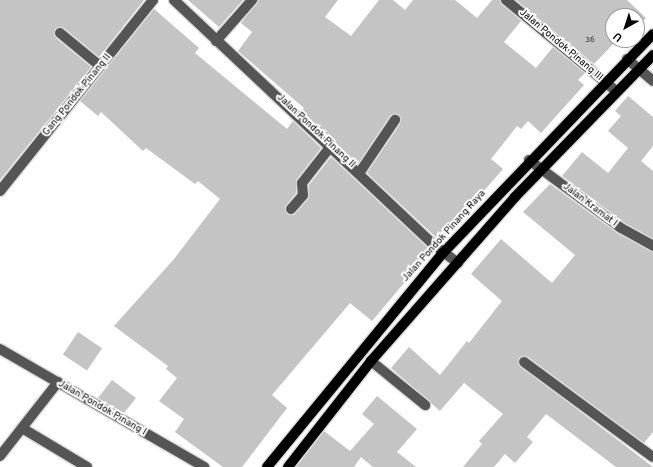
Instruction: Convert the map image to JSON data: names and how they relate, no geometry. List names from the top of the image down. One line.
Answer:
{"streets":{"main road":["Jalan Pondok Pinang Raya"],"street":["Jalan Pondok Pinang III","Gang Pondok Pinang II","Jalan Pondok Pinang II","Jalan Kramat I","Jalan Pondok Pinang I"]},"crossings":[["Jalan Pondok Pinang III","Jalan Pondok Pinang Raya"],["Jalan Pondok Pinang II","Jalan Pondok Pinang Raya"],["Jalan Kramat I","Jalan Pondok Pinang Raya"]],"house_numbers":["36"],"north":"bottom left"}
